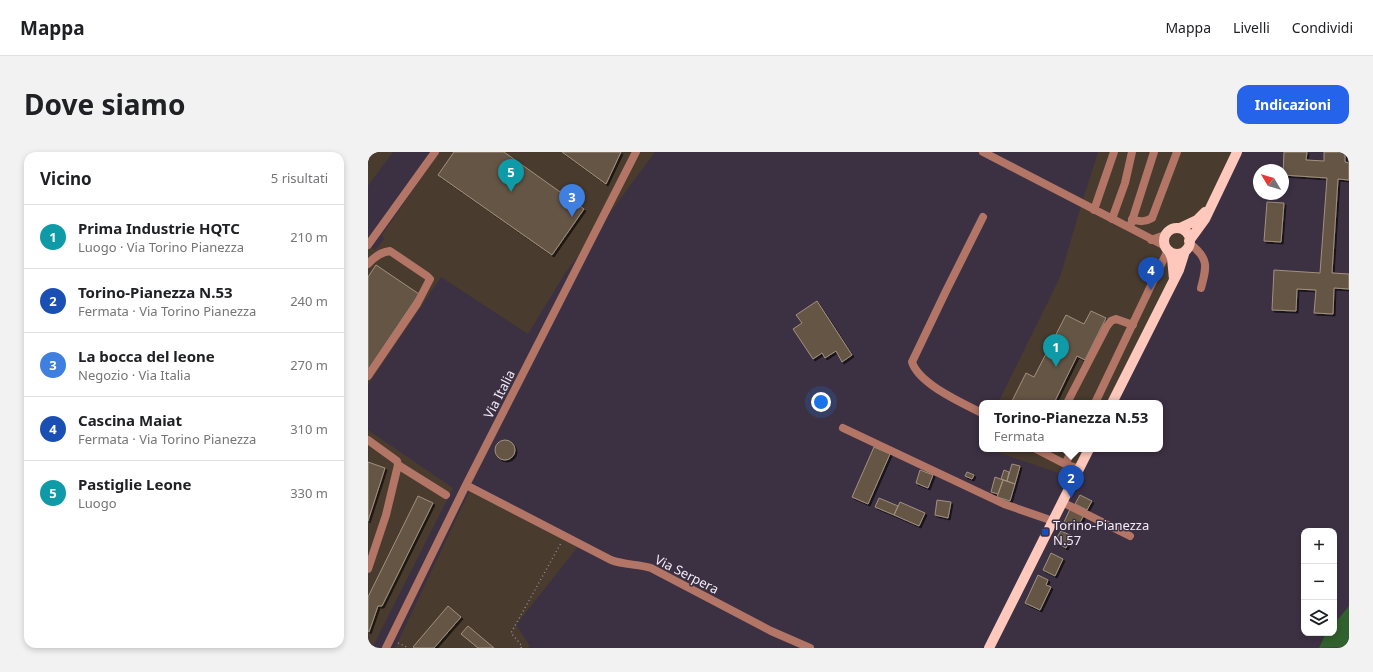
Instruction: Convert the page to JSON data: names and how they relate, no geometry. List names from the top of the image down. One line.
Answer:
{"streets":{"street":["Via Italia","Via Serpera"]},"crossings":[["Via Italia","Via Serpera"]],"places":{"transit":["Torino-Pianezza N.57"]},"north":"top left","page":{"header":"Mappa","nav":["Mappa","Livelli","Condividi"],"title":"Dove siamo","buttons":"Indicazioni","heading":["Vicino","5 risultati"],"pins":["5","3","4","1","2"],"list":[{"mark":"1","name":"Prima Industrie HQTC","note":"Luogo · Via Torino Pianezza","value":"210 m"},{"mark":"2","name":"Torino-Pianezza N.53","note":"Fermata · Via Torino Pianezza","value":"240 m"},{"mark":"3","name":"La bocca del leone","note":"Negozio · Via Italia","value":"270 m"},{"mark":"4","name":"Cascina Maiat","note":"Fermata · Via Torino Pianezza","value":"310 m"},{"mark":"5","name":"Pastiglie Leone","note":"Luogo","value":"330 m"}],"popup":["Torino-Pianezza N.53","Fermata"],"map_buttons":["+","−"]}}
